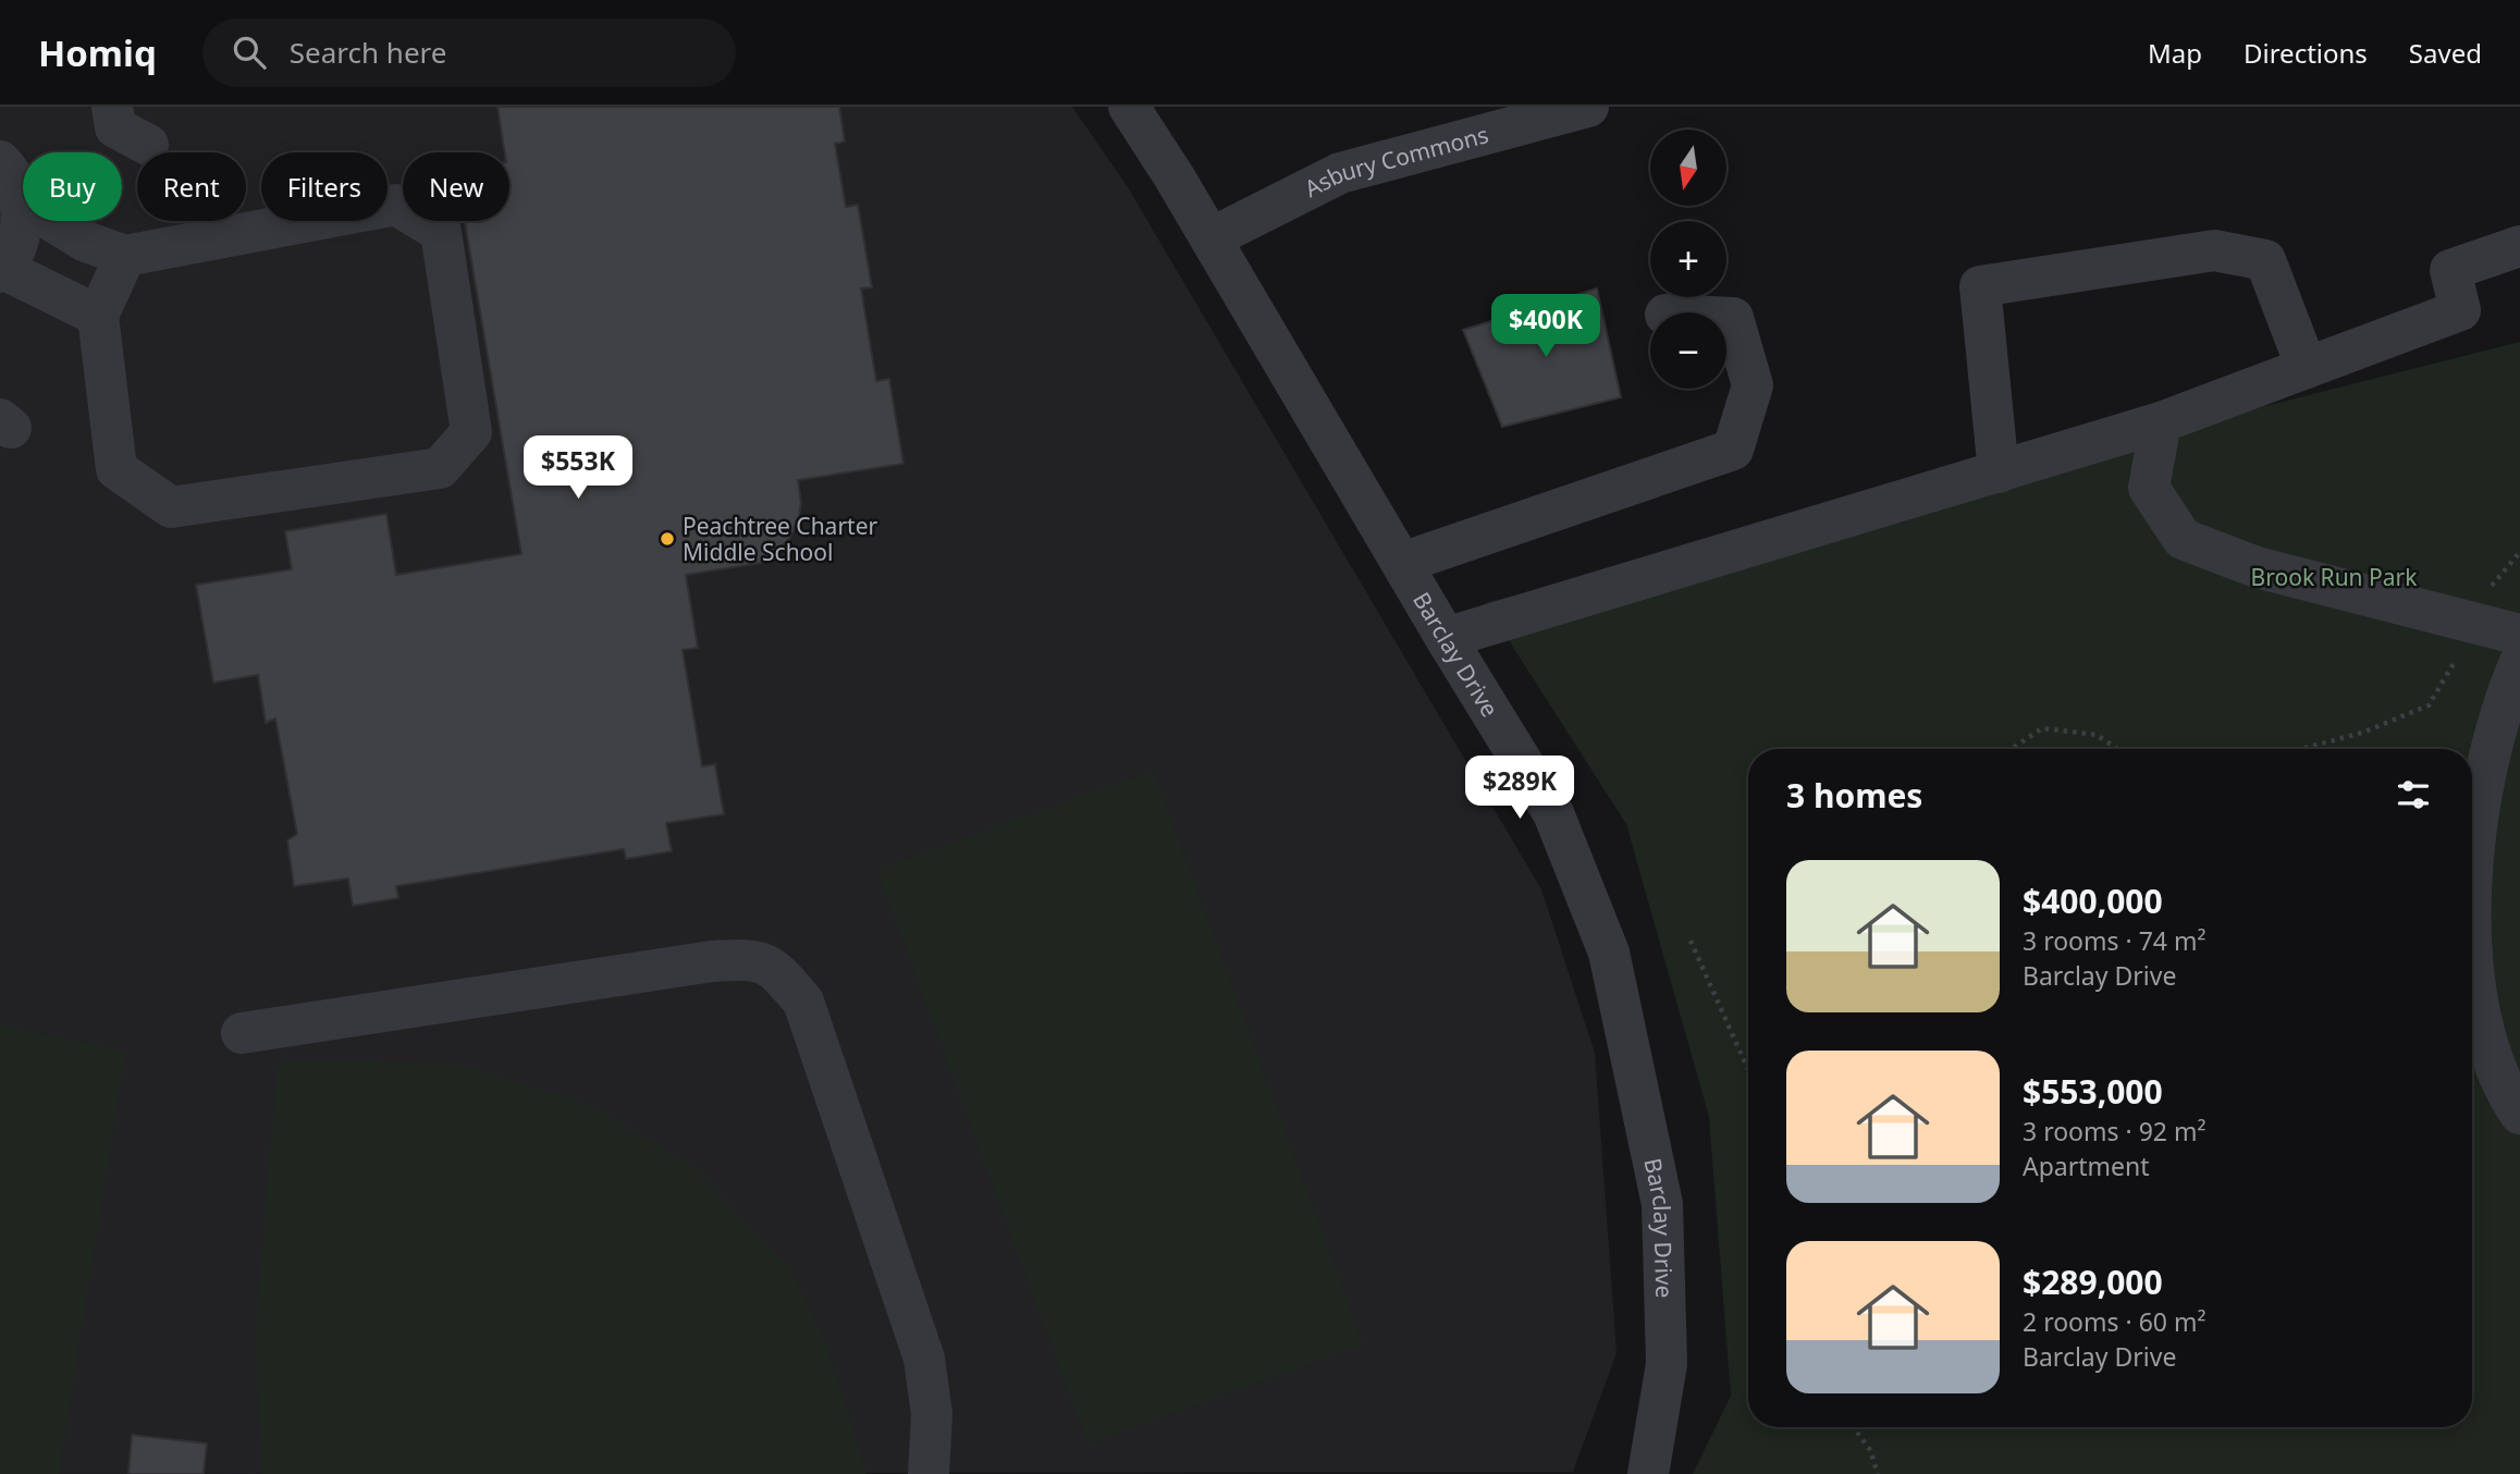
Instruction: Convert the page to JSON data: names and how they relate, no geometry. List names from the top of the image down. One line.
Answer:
{"streets":{"street":["Asbury Commons","Barclay Drive"]},"crossings":[["Asbury Commons","Barclay Drive"]],"parks":["Brook Run Park"],"places":["Peachtree Charter Middle School"],"north":"bottom","page":{"header":"Homiq","search":"Search here","nav":["Map","Directions","Saved"],"map_buttons":["+","−"],"chip":["Buy","Rent","Filters","New"],"price":["$400K","$553K","$289K"],"heading":"3 homes","list":[{"name":"$400,000","note":"3 rooms · 74 m² · Barclay Drive"},{"name":"$553,000","note":"3 rooms · 92 m² · Apartment"},{"name":"$289,000","note":"2 rooms · 60 m² · Barclay Drive"}]}}
